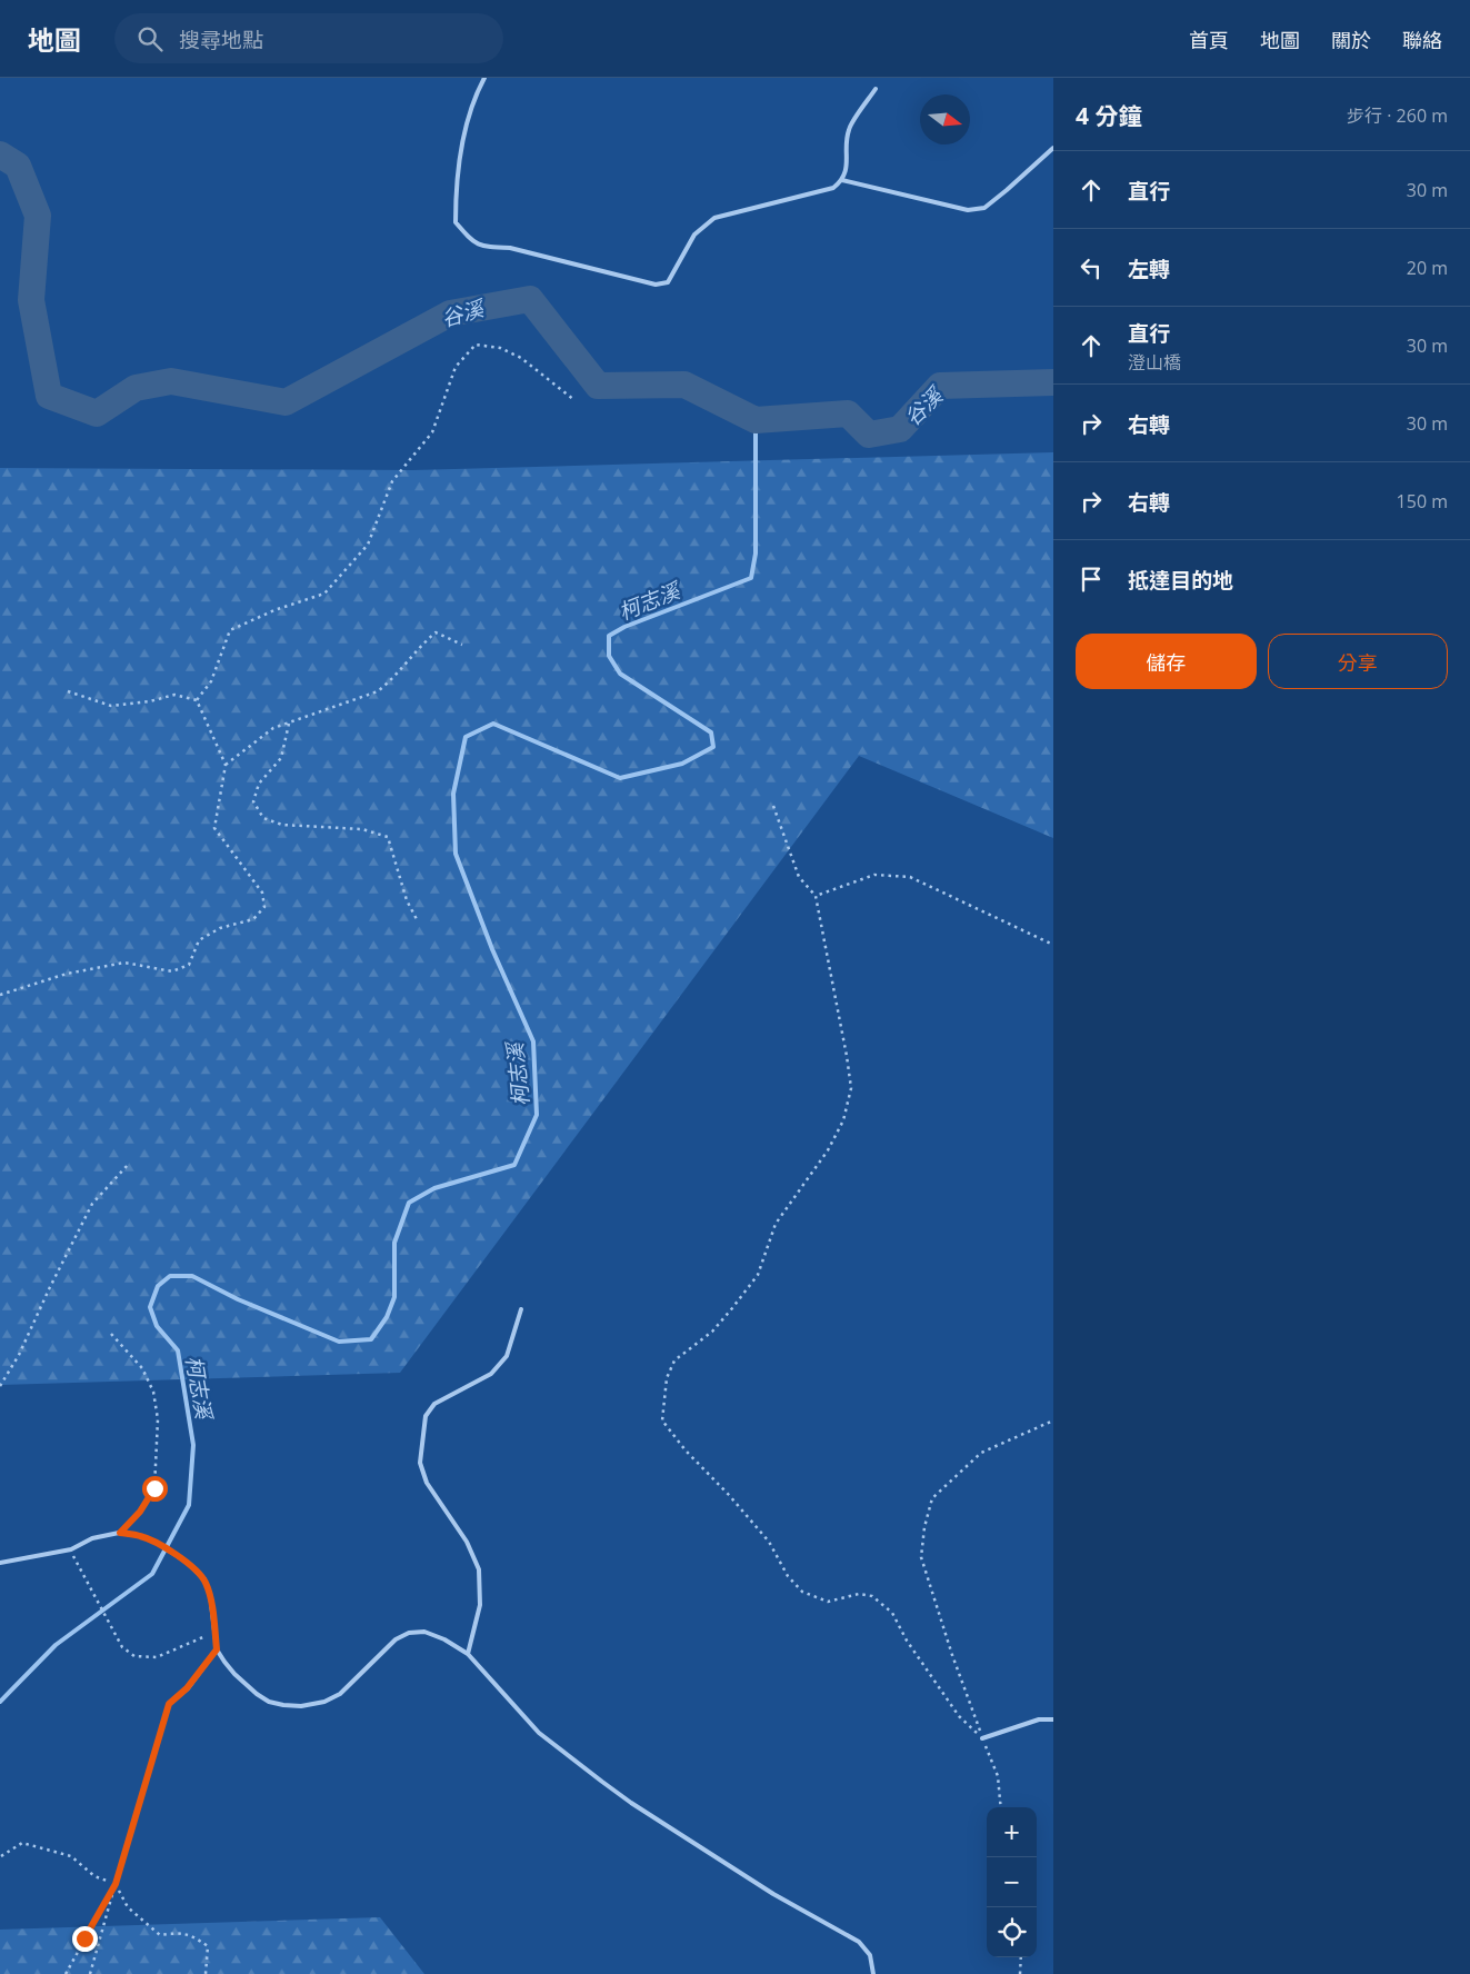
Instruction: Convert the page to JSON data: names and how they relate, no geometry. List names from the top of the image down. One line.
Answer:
{"water":["谷溪","柯志溪"],"north":"right","page":{"header":"地圖","search":"搜尋地點","nav":["首頁","地圖","關於","聯絡"],"heading":["4 分鐘","步行 · 260 m"],"list":[["直行","30 m"],["左轉","20 m"],["直行","澄山橋","30 m"],["右轉","30 m"],["右轉","150 m"],"抵達目的地"],"buttons":["儲存","分享"],"map_buttons":["+","−"]}}
